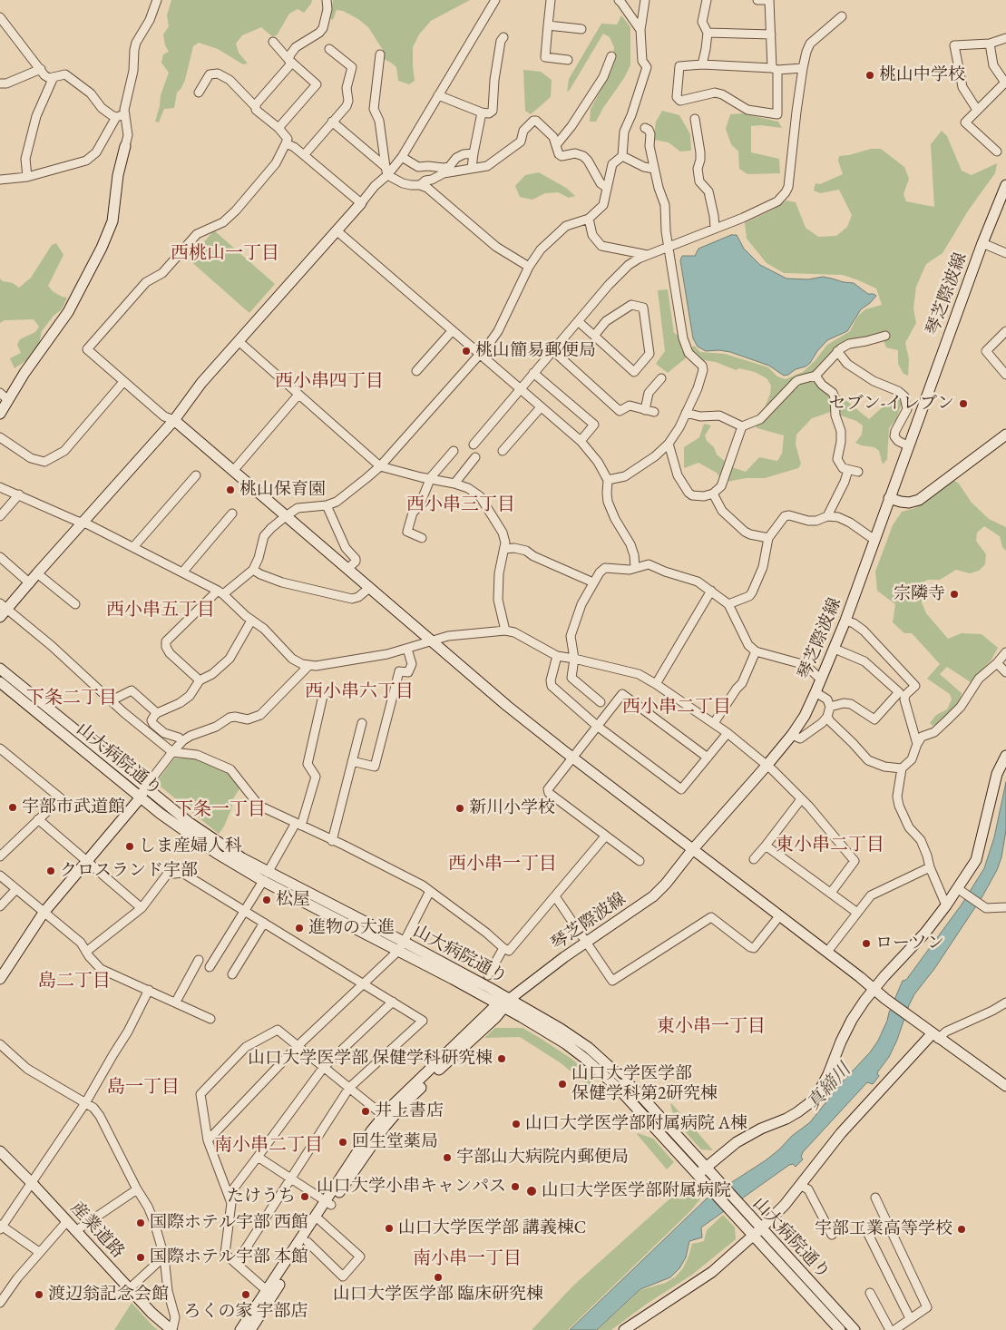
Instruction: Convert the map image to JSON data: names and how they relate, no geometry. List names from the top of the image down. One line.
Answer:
{"streets":{"street":["琴芝際波線","山大病院通り","産業道路"]},"crossings":[["琴芝際波線","山大病院通り"]],"districts":["西桃山一丁目","西小串四丁目","西小串三丁目","西小串五丁目","西小串六丁目","下条二丁目","西小串二丁目","下条一丁目","東小串二丁目","西小串一丁目","島二丁目","東小串一丁目","島一丁目","南小串二丁目","南小串一丁目"],"water":["真締川"],"places":["桃山中学校","桃山簡易郵便局","セブン-イレブン","桃山保育園","宗隣寺","宇部市武道館","新川小学校","しま産婦人科","クロスランド宇部","松屋","進物の大進","ローソン","山口大学医学部 保健学科研究棟","山口大学医学部 保健学科第2研究棟","井上書店","山口大学医学部附属病院 A棟","回生堂薬局","宇部山大病院内郵便局","山口大学小串キャンパス","山口大学医学部附属病院","たけうち","国際ホテル宇部 西館","山口大学医学部 講義棟C","宇部工業高等学校","国際ホテル宇部 本館","山口大学医学部 臨床研究棟","渡辺翁記念会館","ろくの家 宇部店"]}
